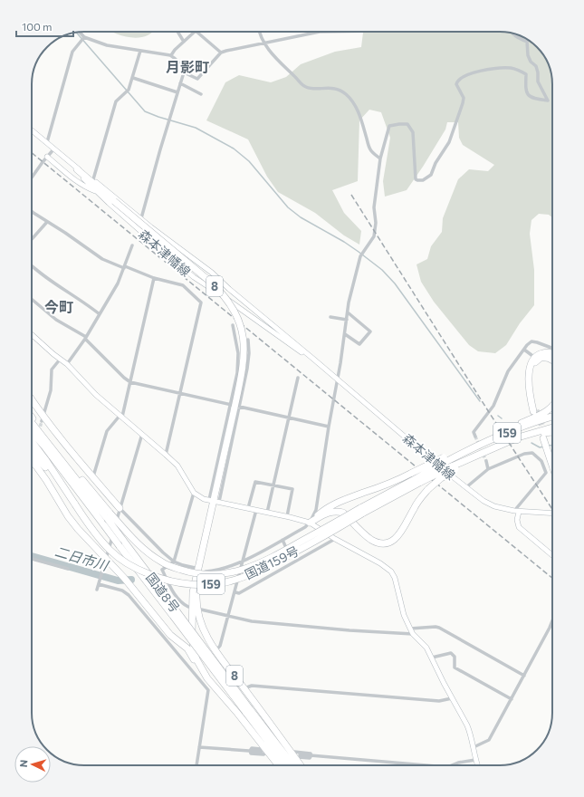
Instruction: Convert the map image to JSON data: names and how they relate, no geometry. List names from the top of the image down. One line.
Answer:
{"streets":{"highway":["8","159","国道159号","国道8号"],"main road":["森本津幡線"]},"crossings":[["森本津幡線","8"],["159","国道159号"],["国道159号","国道8号"]],"districts":["月影町","今町"],"water":["二日市川"],"scale_bar":"100 m","north":"left"}
